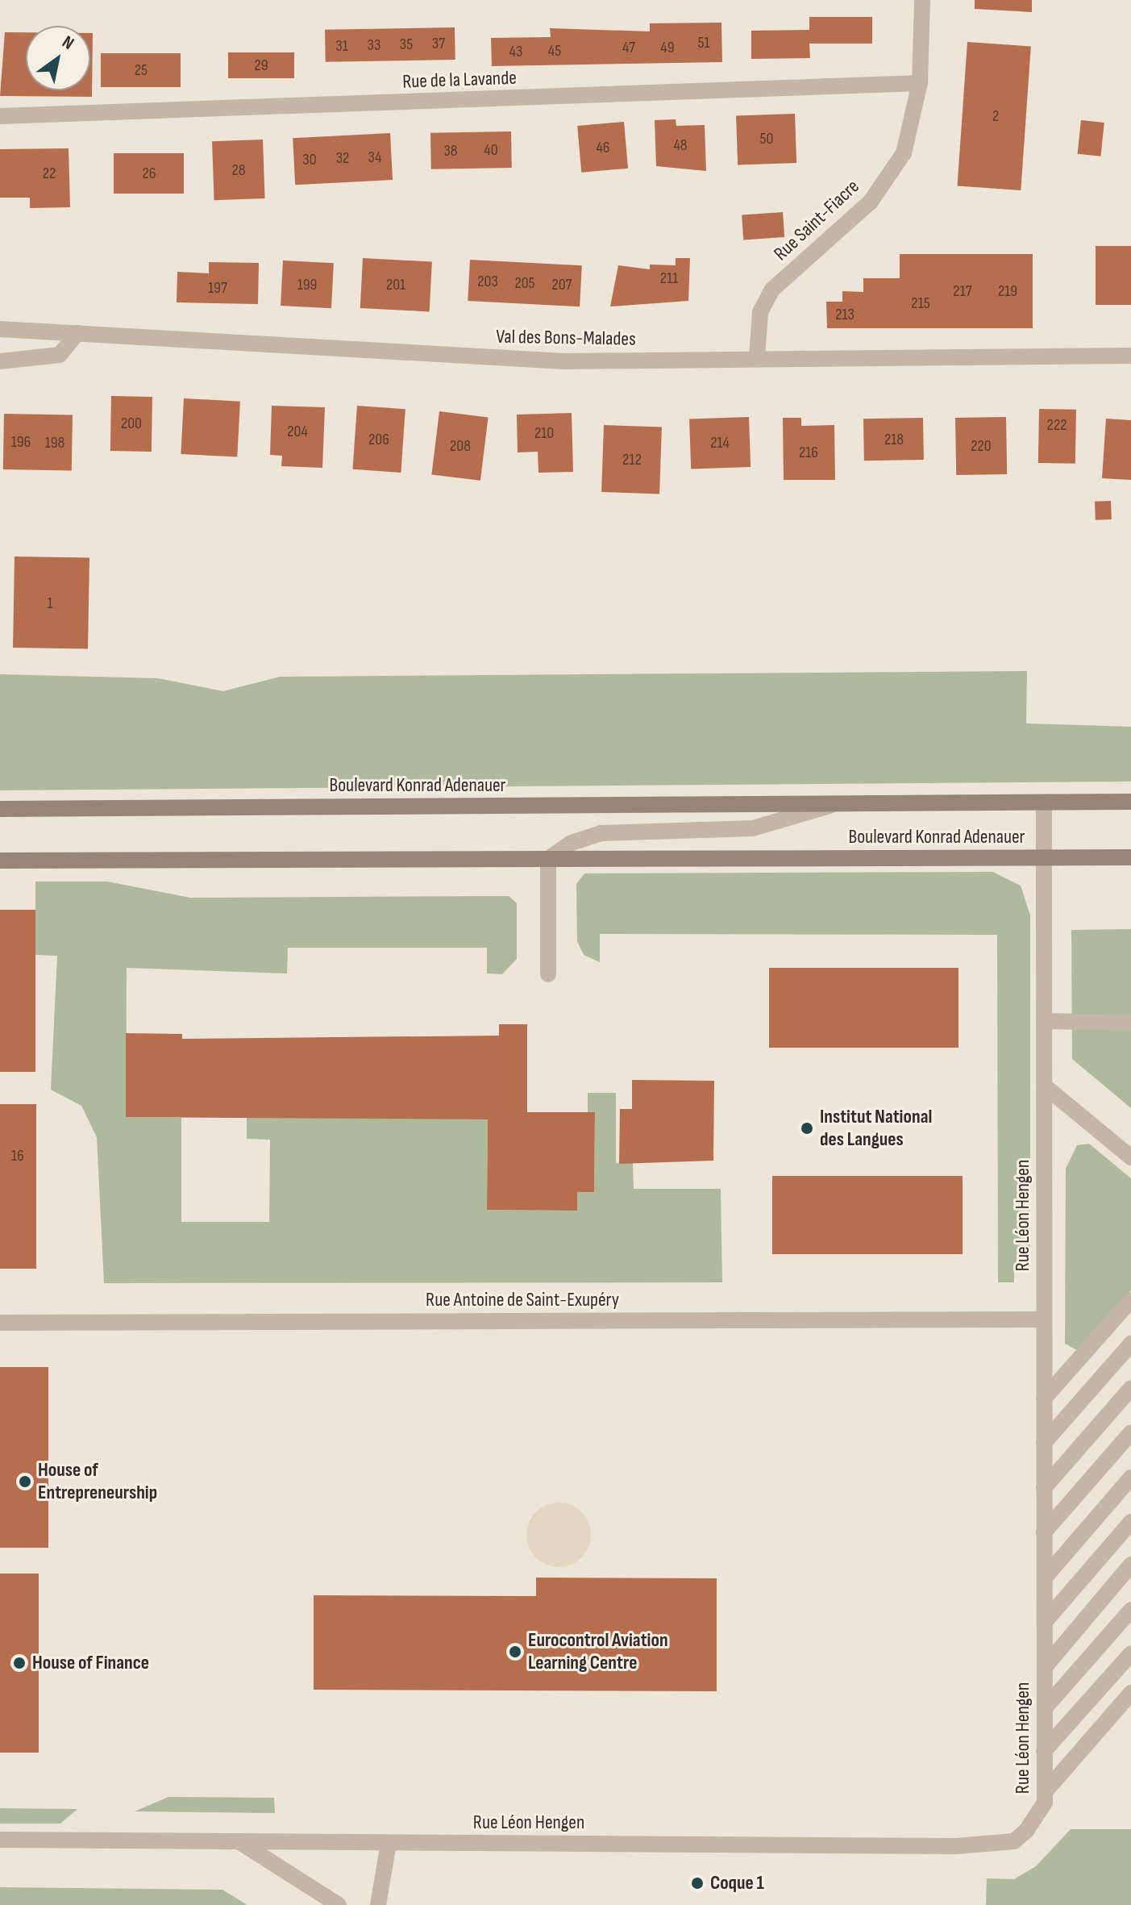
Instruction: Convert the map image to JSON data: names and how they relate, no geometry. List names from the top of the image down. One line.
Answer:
{"streets":{"main road":["Boulevard Konrad Adenauer"],"street":["Rue de la Lavande","Rue Saint-Fiacre","Val des Bons-Malades","Rue Léon Hengen","Rue Antoine de Saint-Exupéry"]},"crossings":[["Rue de la Lavande","Rue Saint-Fiacre"],["Rue Saint-Fiacre","Val des Bons-Malades"],["Boulevard Konrad Adenauer","Rue Léon Hengen"],["Rue Léon Hengen","Rue Antoine de Saint-Exupéry"]],"places":["Institut National des Langues","House of Entrepreneurship","Eurocontrol Aviation Learning Centre","House of Finance","Coque 1"],"house_numbers":["51","37","35","33","31","47","49","45","43","29","25","2","50","48","46","40","38","34","32","30","28","22","26","211","203","205","199","201","207","197","217","219","215","213","200","222","204","210","206","218","196","198","214","208","220","216","212","1","16"],"north":"top right"}
